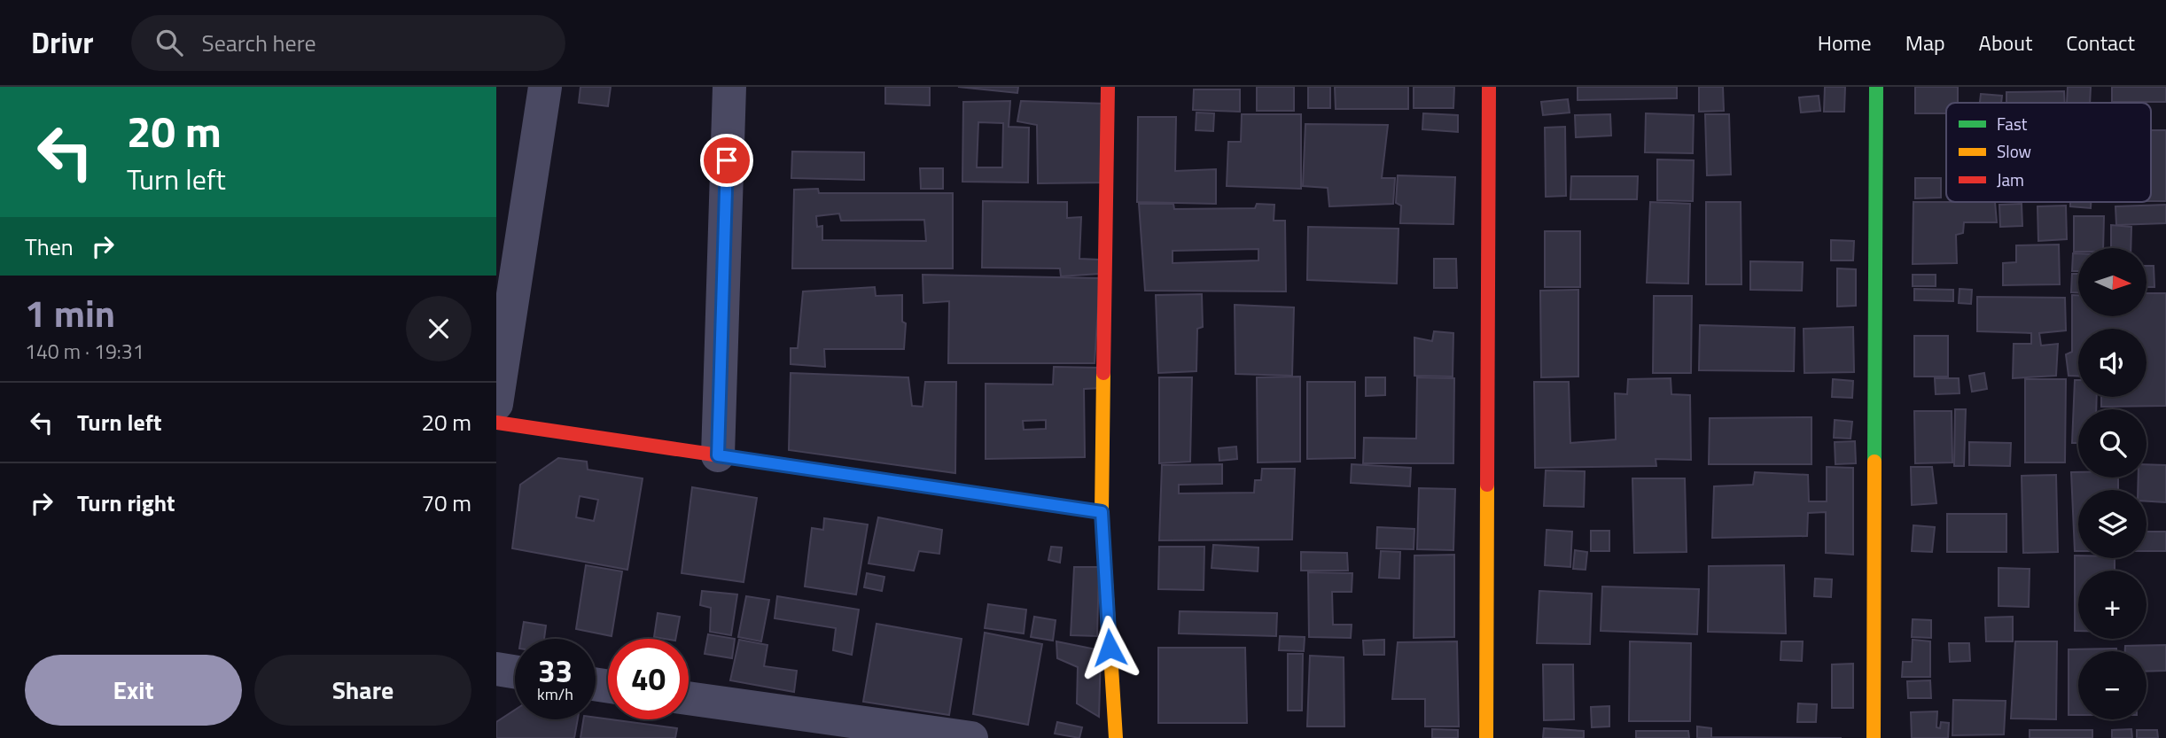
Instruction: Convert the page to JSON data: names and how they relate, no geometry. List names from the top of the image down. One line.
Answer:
{"legend":["Fast","Slow","Jam"],"north":"right","page":{"header":"Drivr","search":"Search here","nav":["Home","Map","About","Contact"],"turn":["20 m","Turn left"],"then":"Then","map_buttons":["+","−"],"heading":["1 min","140 m · 19:31"],"list":[{"name":"Turn left","value":"20 m"},{"name":"Turn right","value":"70 m"}],"speed":"33 km/h","limit":"40","buttons":["Exit","Share"]}}
